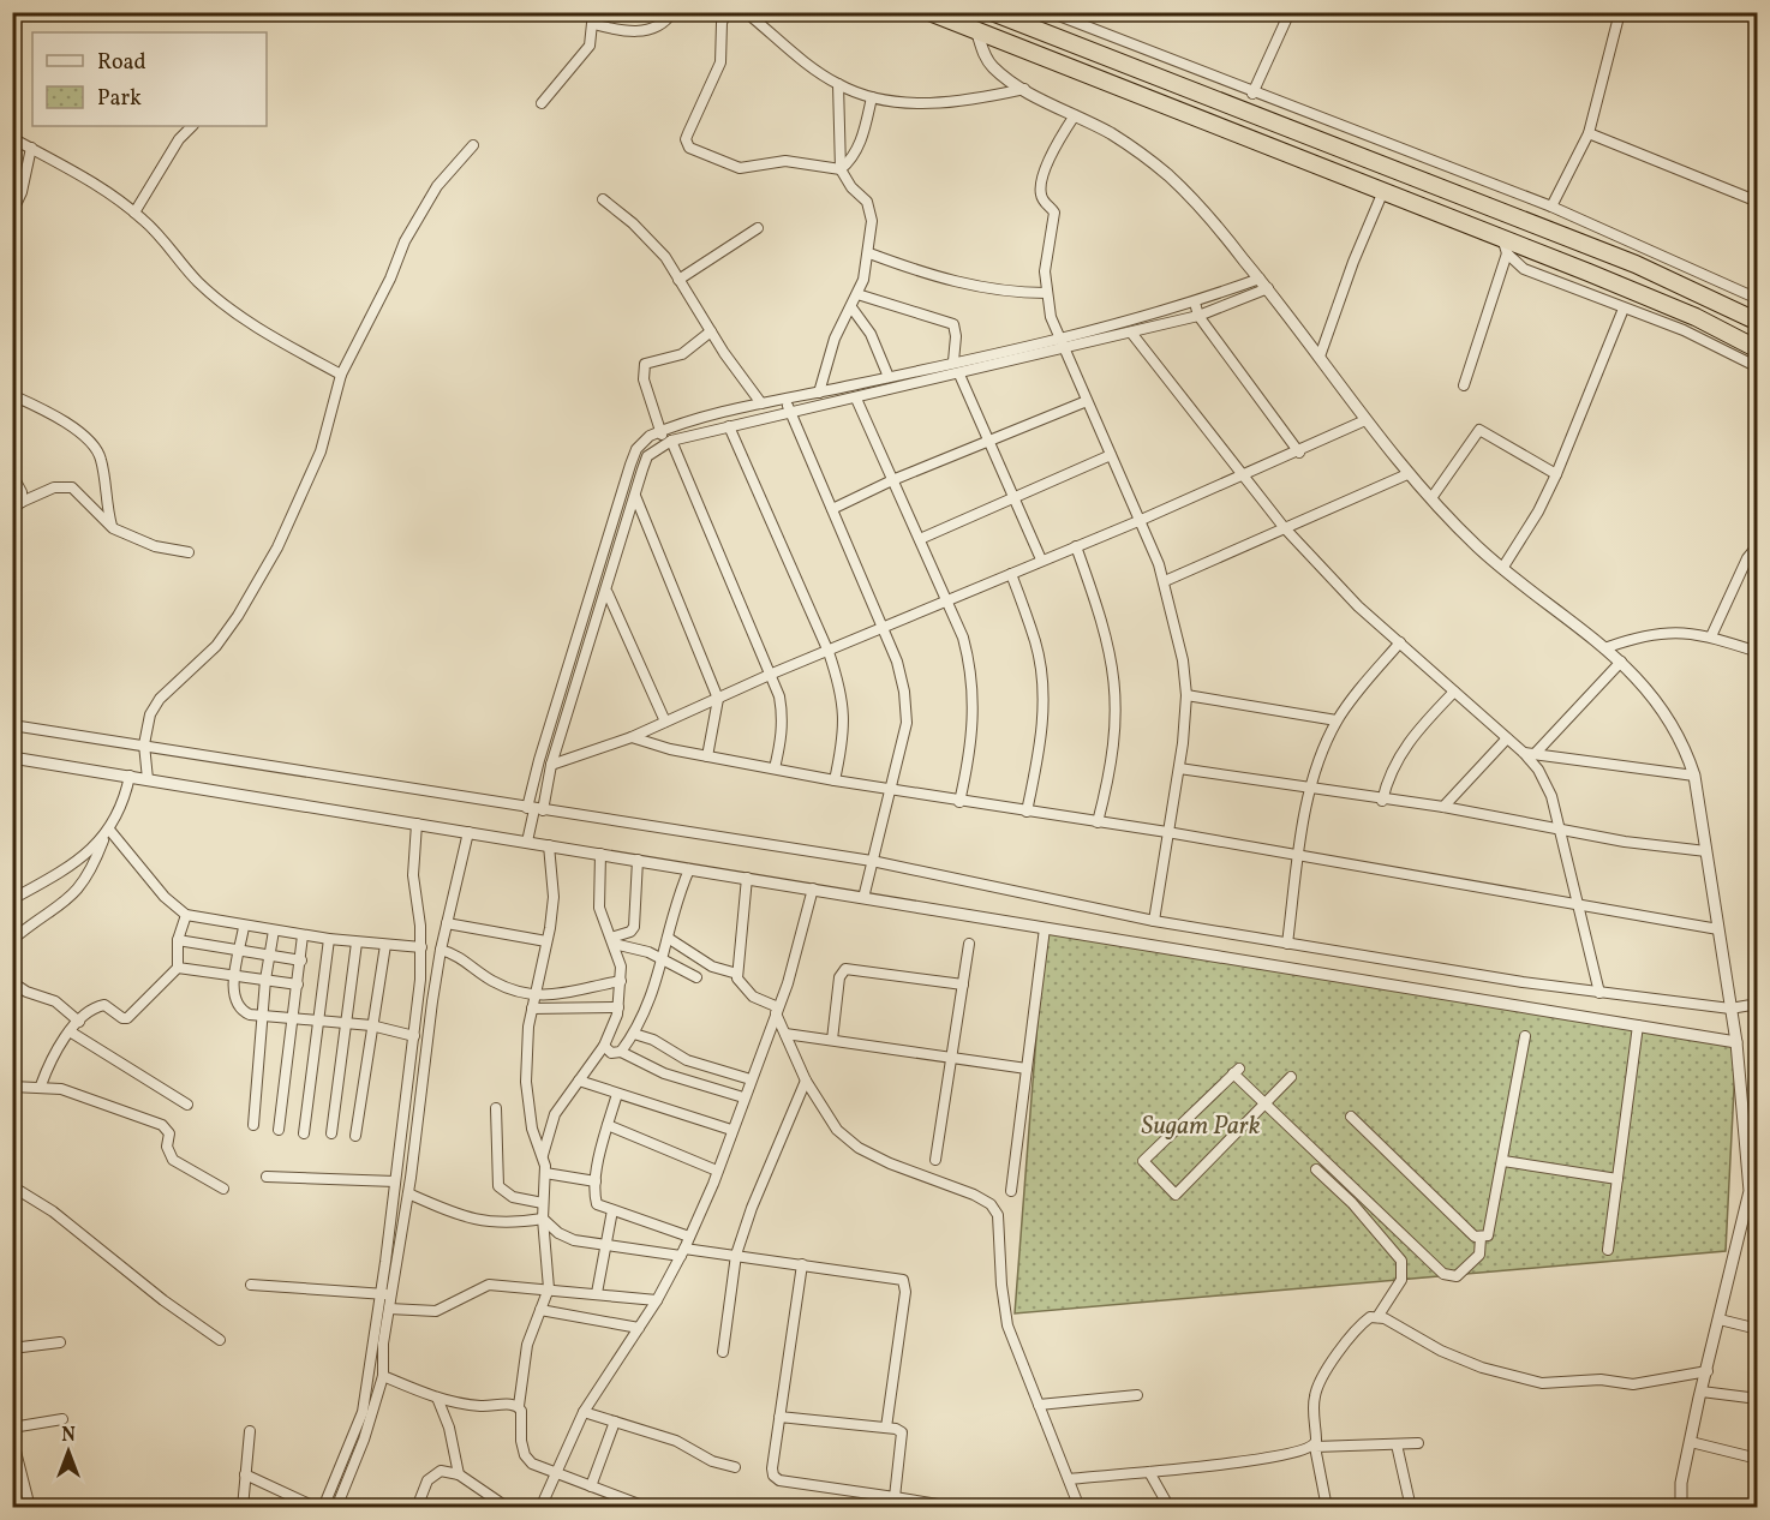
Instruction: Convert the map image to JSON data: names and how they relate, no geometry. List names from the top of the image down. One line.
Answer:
{"parks":["Sugam Park"],"legend":["Road","Park"],"north":"top"}
